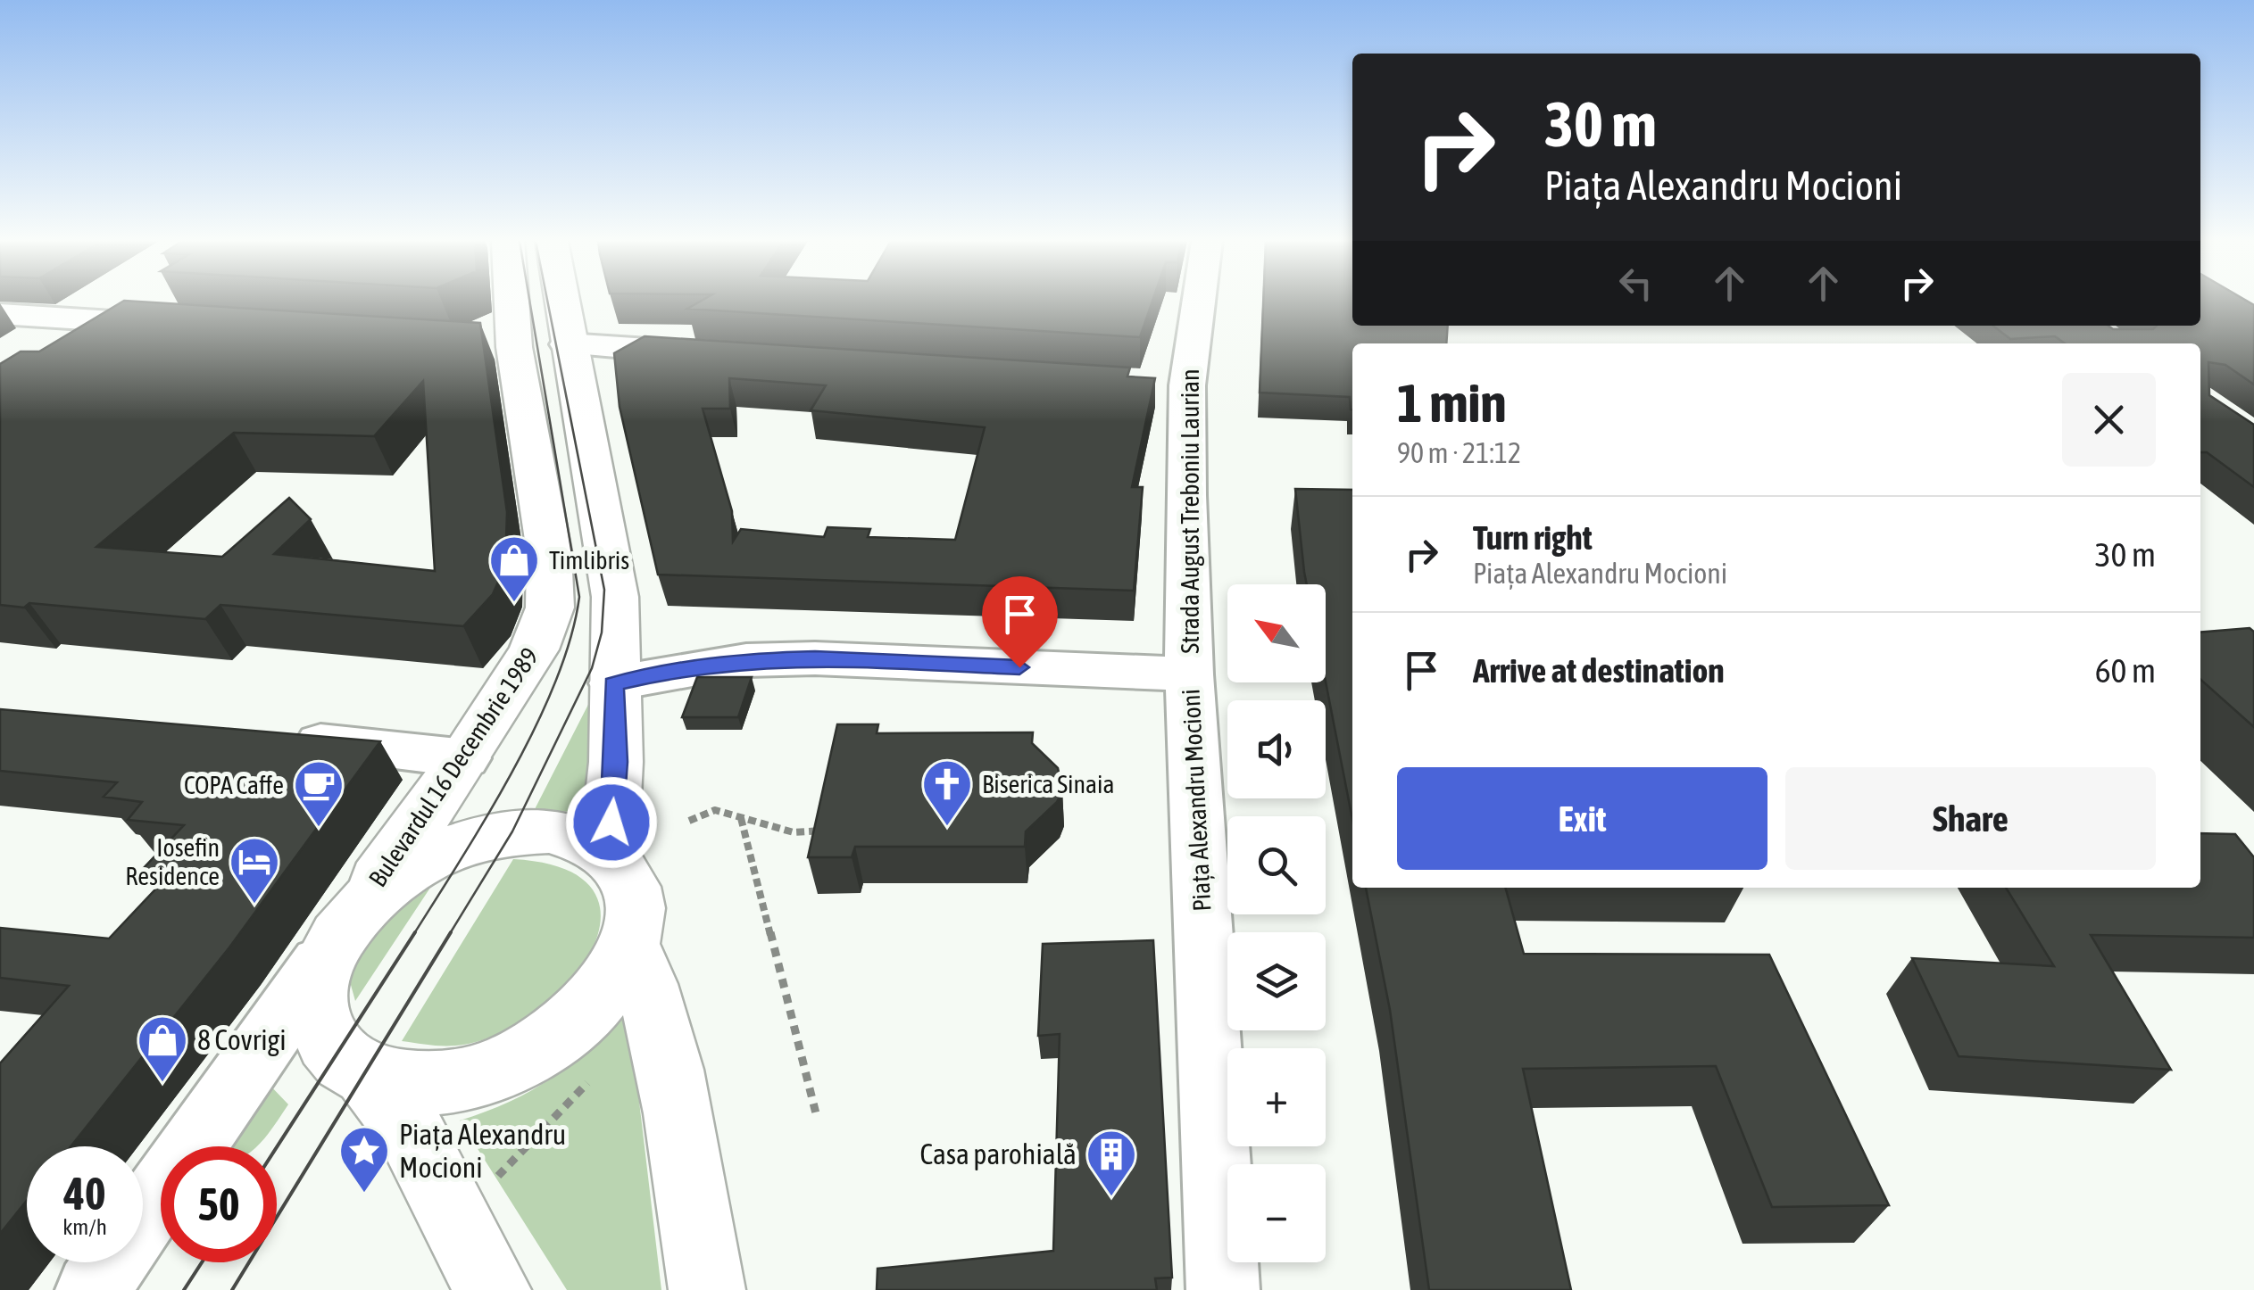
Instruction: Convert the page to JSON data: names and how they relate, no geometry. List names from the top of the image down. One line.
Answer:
{"streets":{"main road":["Bulevardul 16 Decembrie 1989"],"street":["Strada August Treboniu Laurian","Piața Alexandru Mocioni"]},"crossings":[["Strada August Treboniu Laurian","Piața Alexandru Mocioni"]],"places":{"shop":["Timlibris","8 Covrigi"],"church":["Biserica Sinaia"],"cafe":["COPA Caffe"],"hotel":["Iosefin Residence"],"place":["Piața Alexandru Mocioni"],"building":["Casa parohială"]},"north":"top left","page":{"turn":["30 m","Piața Alexandru Mocioni"],"heading":["1 min","90 m · 21:12"],"list":[{"name":"Turn right","note":"Piața Alexandru Mocioni","value":"30 m"},{"name":"Arrive at destination","value":"60 m"}],"map_buttons":["+","−"],"buttons":["Exit","Share"],"speed":"40 km/h","limit":"50"}}
